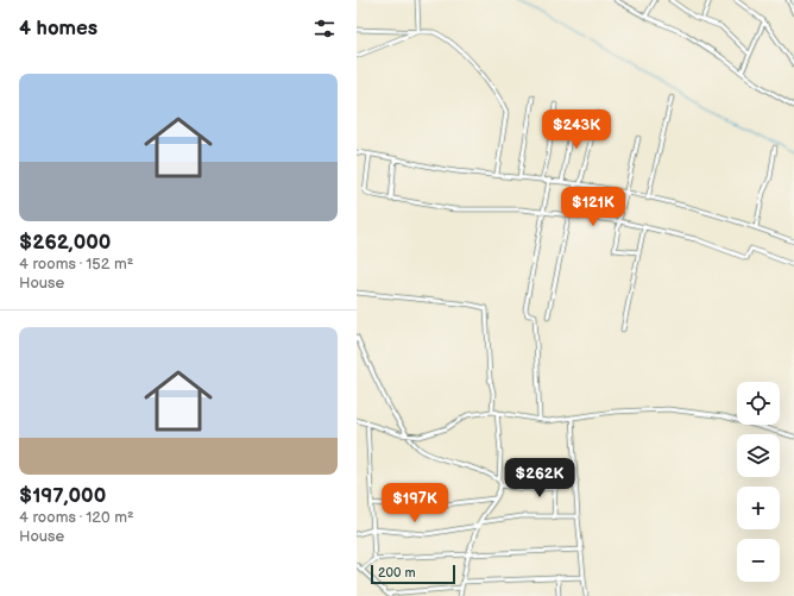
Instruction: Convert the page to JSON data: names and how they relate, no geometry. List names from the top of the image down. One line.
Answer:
{"scale_bar":"200 m","page":{"heading":"4 homes","list":[{"name":"$262,000","note":"4 rooms · 152 m² · House"},{"name":"$197,000","note":"4 rooms · 120 m² · House"}],"price":["$243K","$121K","$262K","$197K"],"map_buttons":["+","−"],"scale":"200 m"}}
